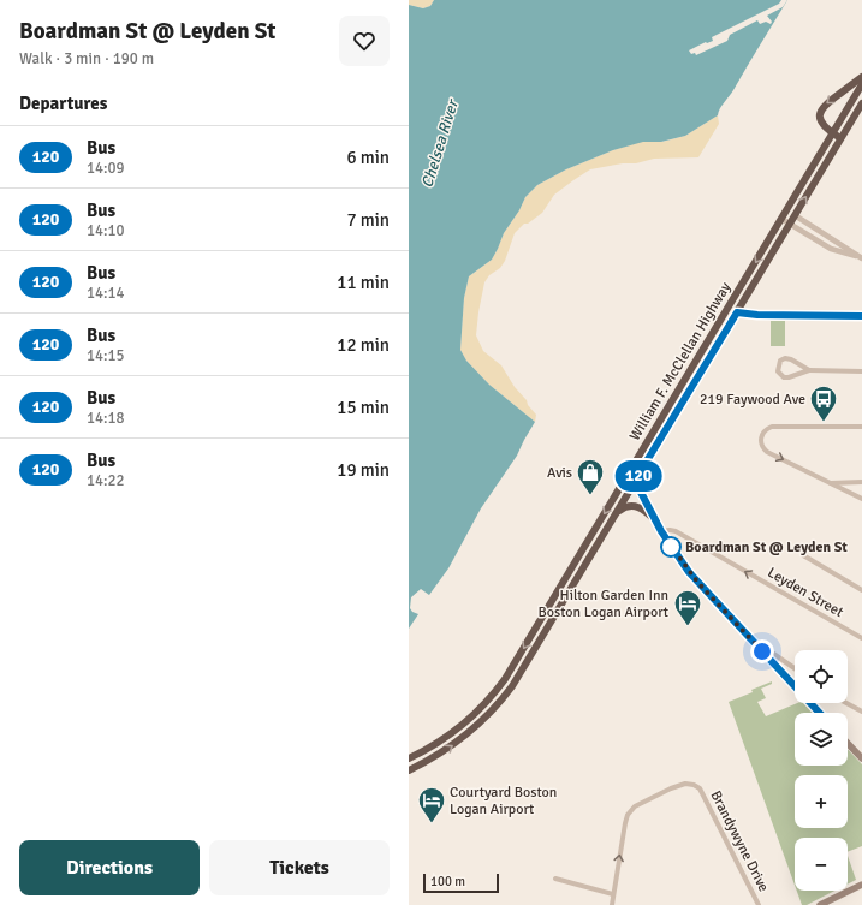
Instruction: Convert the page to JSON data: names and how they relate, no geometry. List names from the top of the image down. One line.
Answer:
{"streets":{"highway":["William F. McClellan Highway"],"street":["Leyden Street","Brandywyne Drive"]},"one_way":["Leyden Street"],"water":["Chelsea River"],"places":{"bus stop":["219 Faywood Ave"],"shop":["Avis"],"other":["Boardman St @ Leyden St"],"hotel":["Hilton Garden Inn Boston Logan Airport","Courtyard Boston Logan Airport"]},"lines":["bus line 120"],"scale_bar":"100 m","page":{"heading":[["Boardman St @ Leyden St","Walk · 3 min · 190 m"],"Departures"],"on_map":"120","list":[{"mark":"120","name":"Bus","note":"14:09","value":"6 min"},{"mark":"120","name":"Bus","note":"14:10","value":"7 min"},{"mark":"120","name":"Bus","note":"14:14","value":"11 min"},{"mark":"120","name":"Bus","note":"14:15","value":"12 min"},{"mark":"120","name":"Bus","note":"14:18","value":"15 min"},{"mark":"120","name":"Bus","note":"14:22","value":"19 min"}],"map_buttons":["+","−"],"buttons":["Directions","Tickets"],"scale":"100 m"}}
